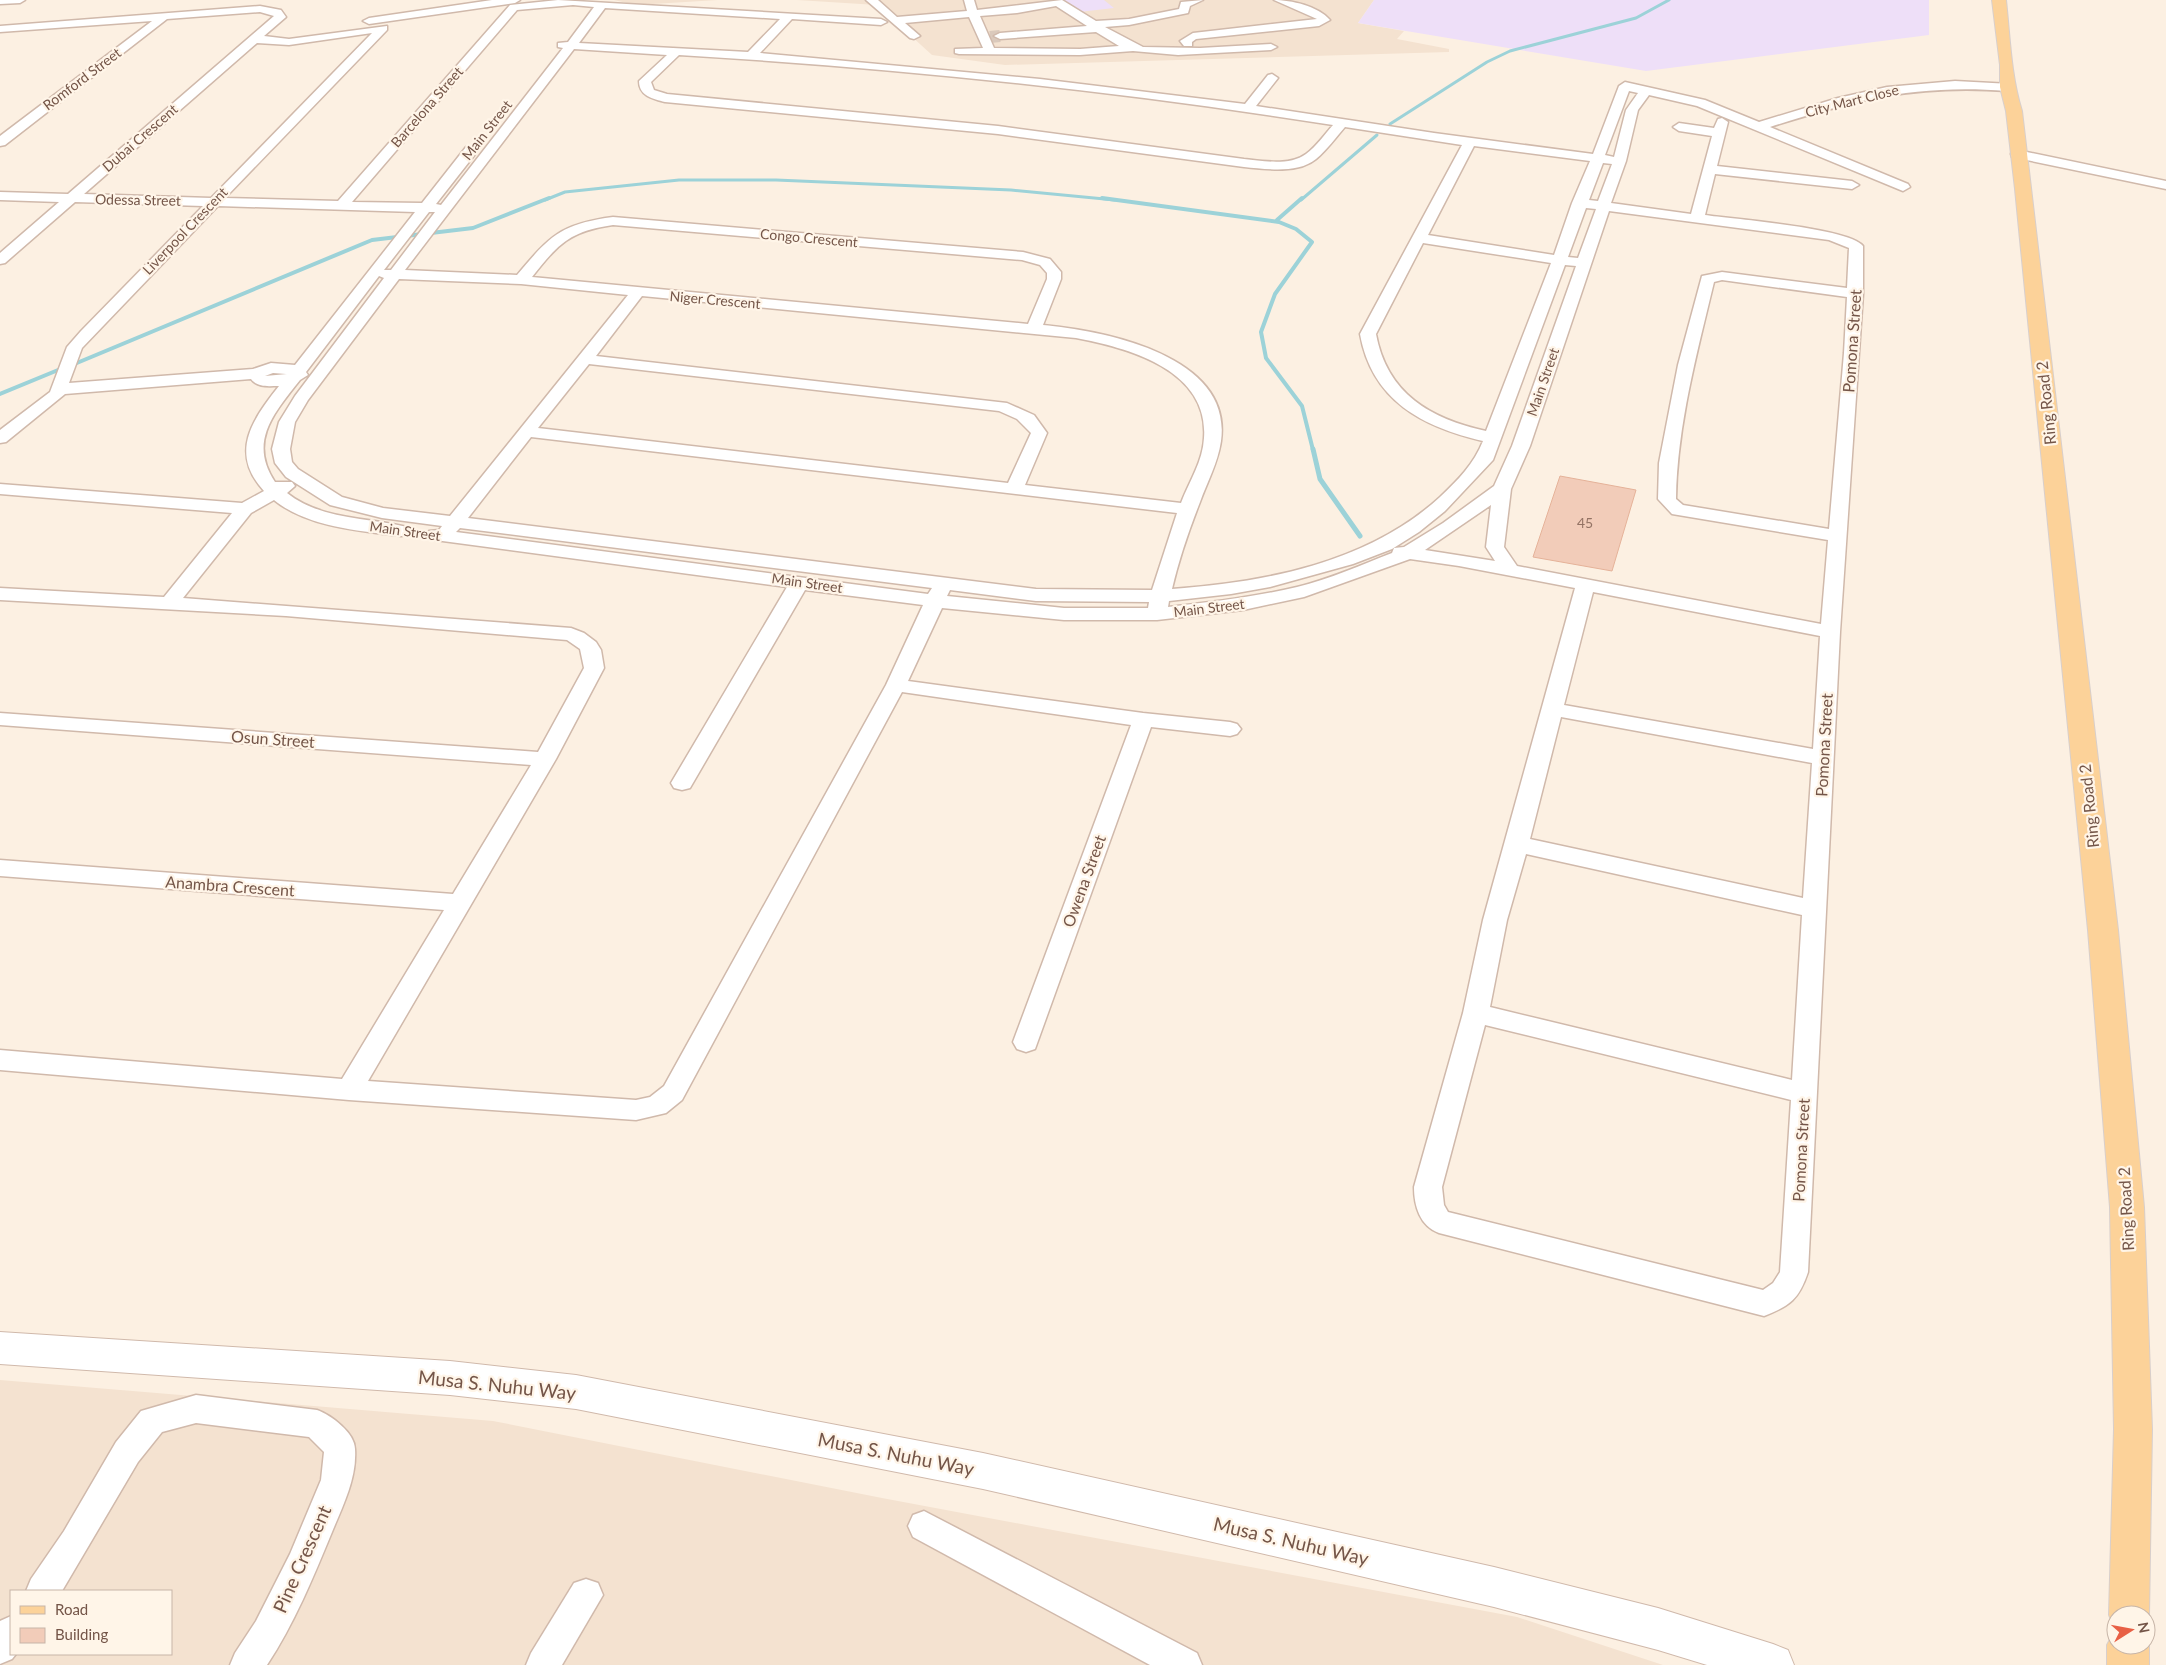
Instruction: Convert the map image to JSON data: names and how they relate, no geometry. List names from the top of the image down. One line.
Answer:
{"streets":{"main road":["Ring Road 2"],"street":["Romford Street","City Mart Close","Barcelona Street","Main Street","Dubai Crescent","Odessa Street","Liverpool Crescent","Congo Crescent","Niger Crescent","Pomona Street","Osun Street","Owena Street","Anambra Crescent","Musa S. Nuhu Way","Pine Crescent"]},"crossings":[["Romford Street","Dubai Crescent"],["City Mart Close","Ring Road 2"],["Barcelona Street","Odessa Street"],["Main Street","Odessa Street"],["Main Street","Niger Crescent"],["Main Street","Pomona Street"],["Dubai Crescent","Odessa Street"],["Dubai Crescent","Liverpool Crescent"],["Odessa Street","Liverpool Crescent"],["Congo Crescent","Niger Crescent"]],"house_numbers":["45"],"legend":["Road","Building"],"north":"right"}
